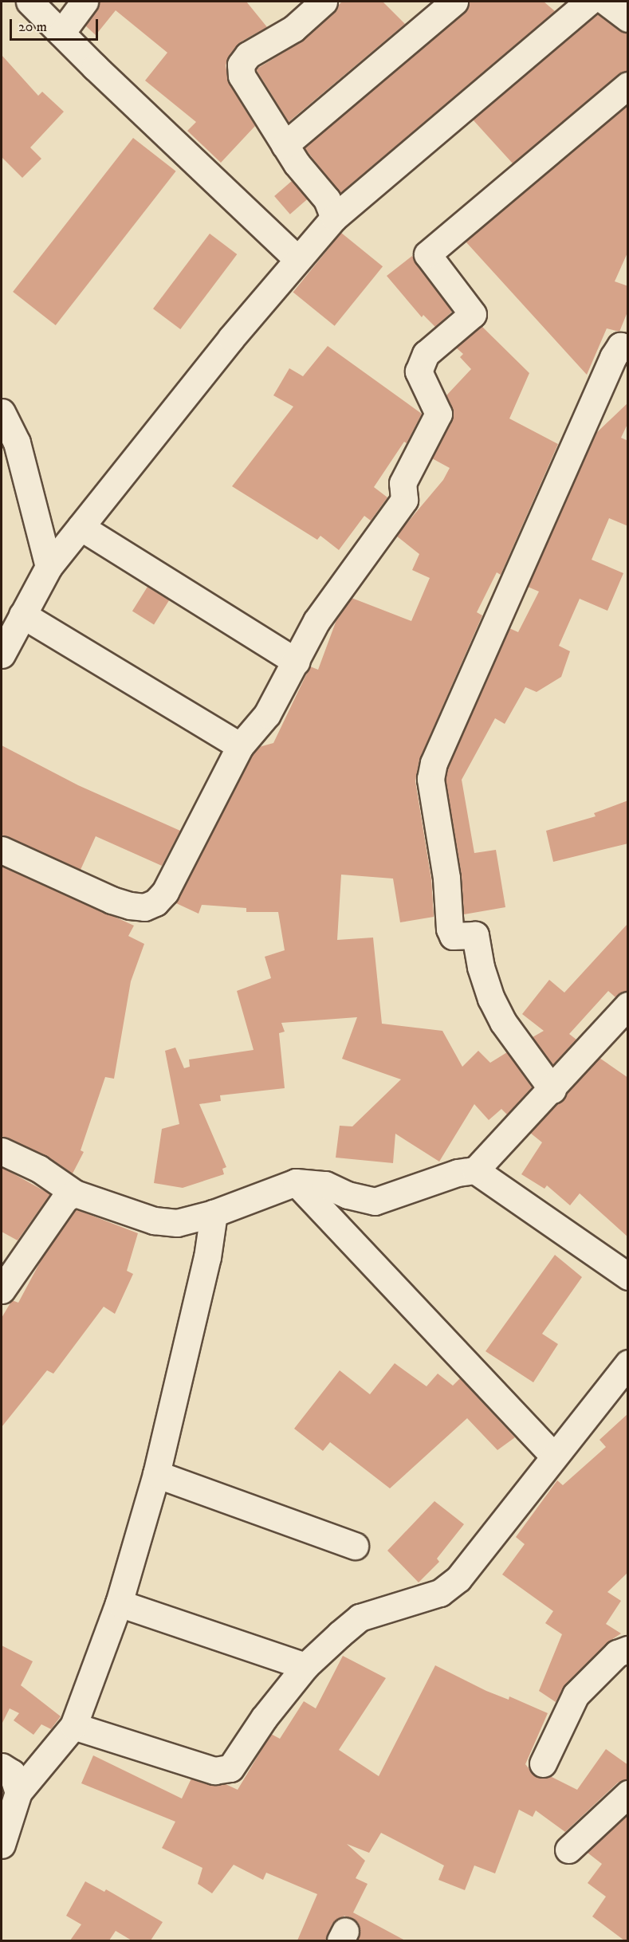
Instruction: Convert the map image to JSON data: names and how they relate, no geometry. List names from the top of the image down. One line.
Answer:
{"scale_bar":"20 m"}
